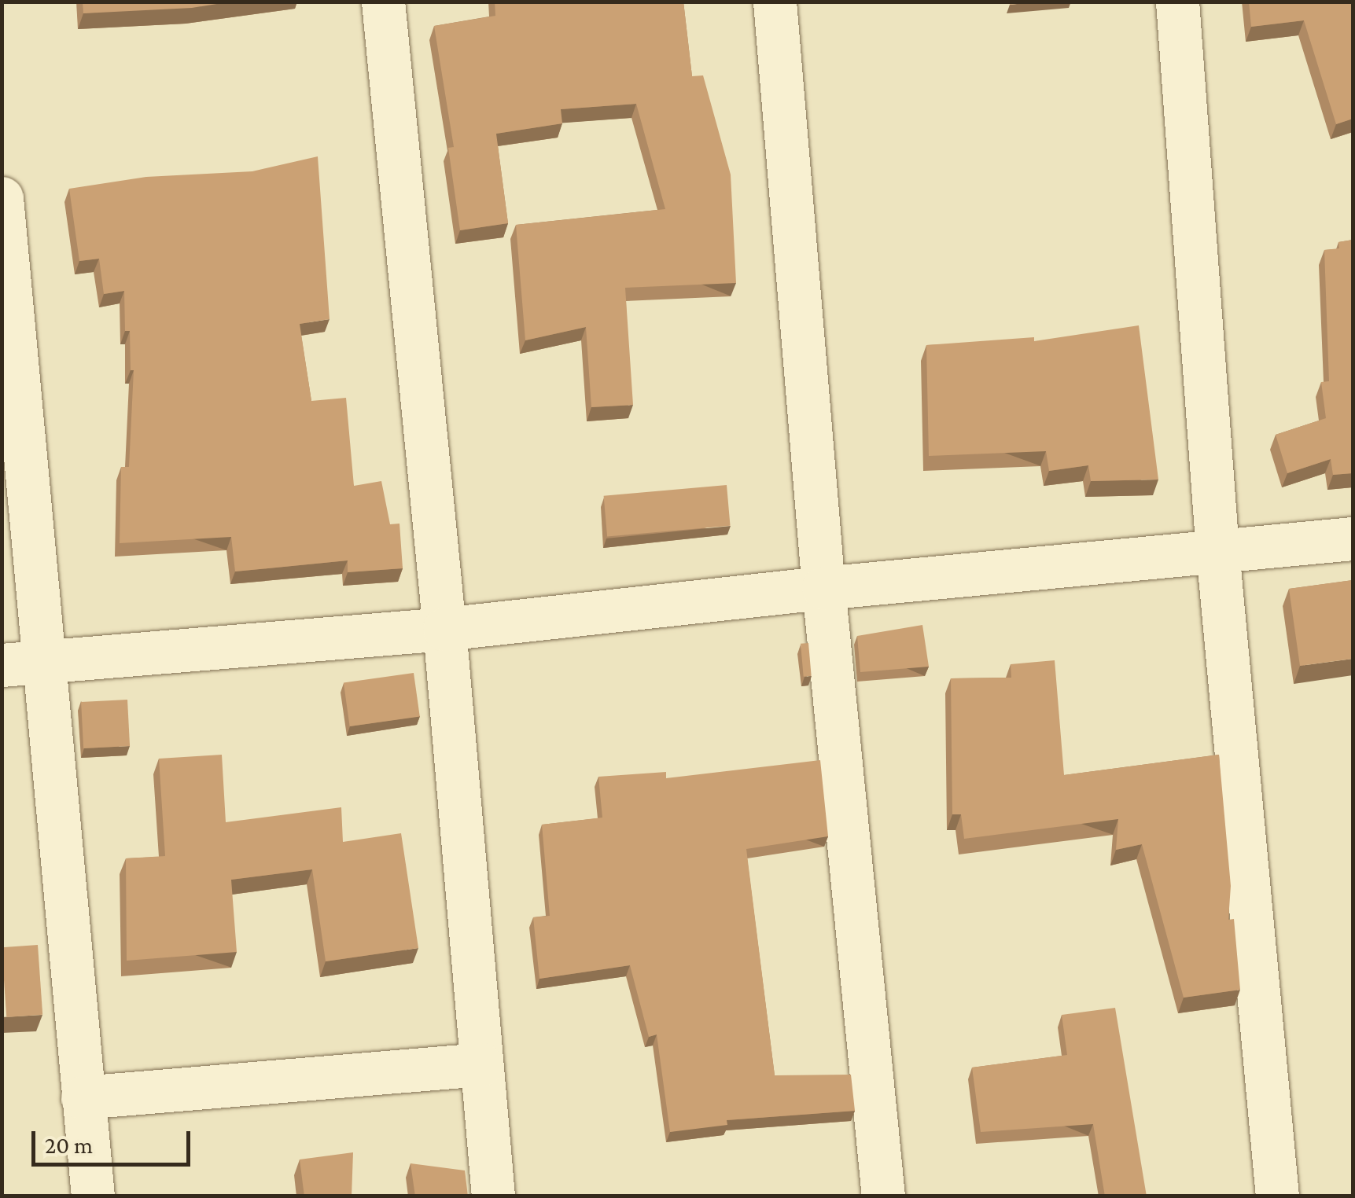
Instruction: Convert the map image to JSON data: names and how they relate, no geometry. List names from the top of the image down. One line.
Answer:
{"scale_bar":"20 m"}
